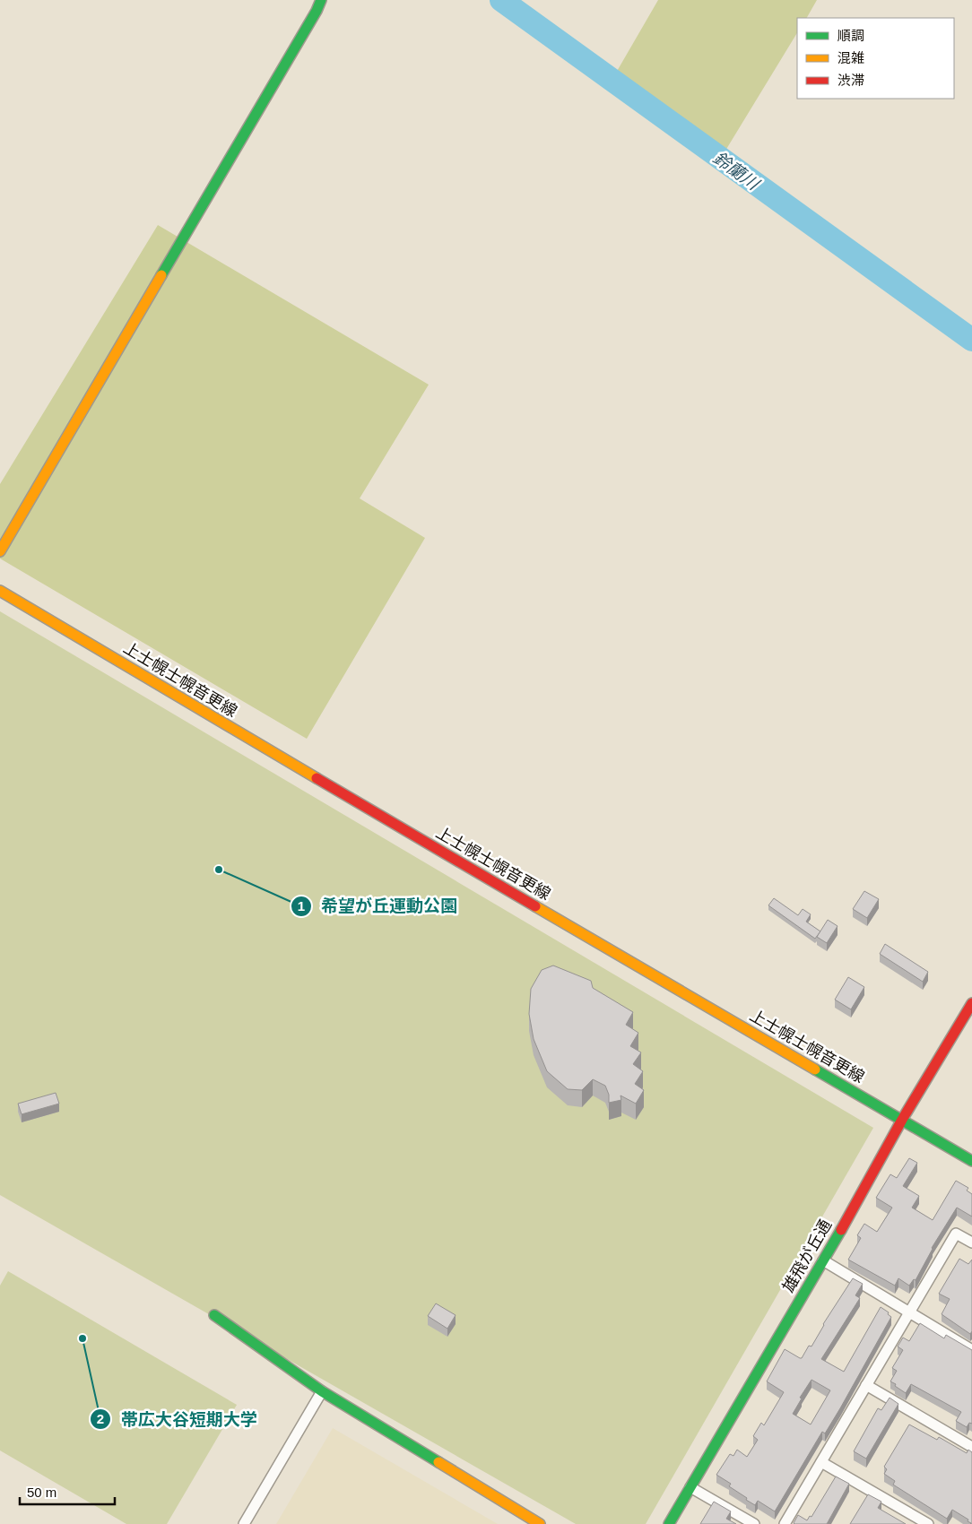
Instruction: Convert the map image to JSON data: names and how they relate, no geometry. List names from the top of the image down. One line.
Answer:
{"streets":{"street":["上士幌士幌音更線","雄飛が丘通"]},"crossings":[["上士幌士幌音更線","雄飛が丘通"]],"water":["鈴蘭川"],"places":["希望が丘運動公園","帯広大谷短期大学"],"legend":["順調","混雑","渋滞"],"scale_bar":"50 m"}
